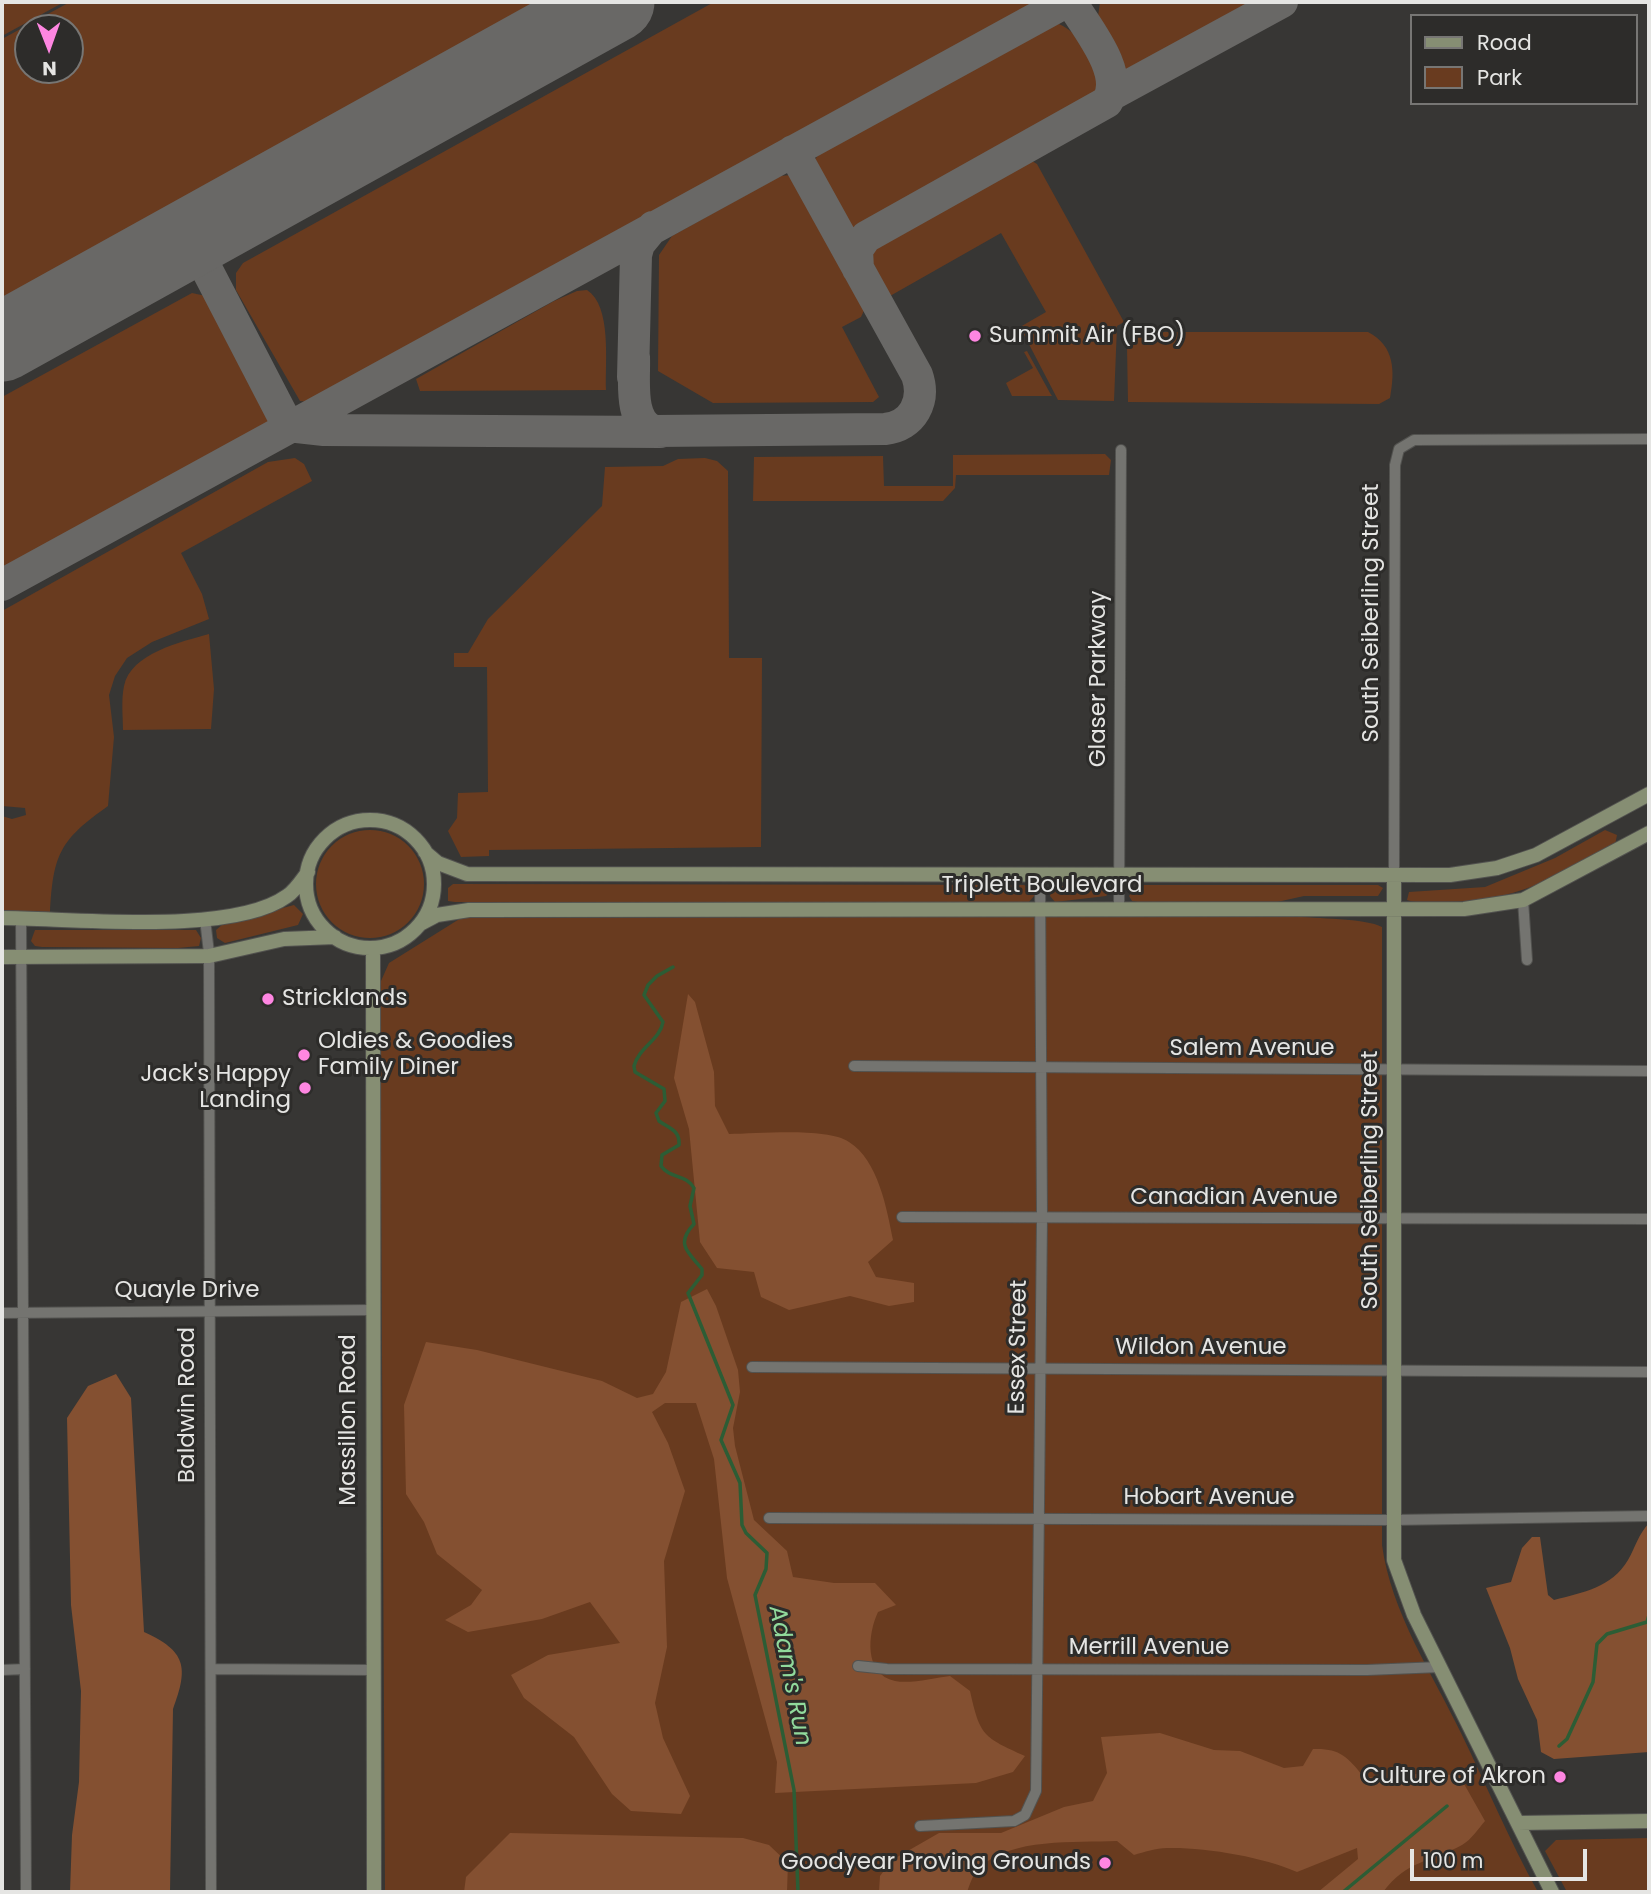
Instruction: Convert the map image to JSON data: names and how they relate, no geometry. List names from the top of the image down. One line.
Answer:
{"streets":{"main road":["South Seiberling Street","Triplett Boulevard","Massillon Road"],"street":["Glaser Parkway","Salem Avenue","Canadian Avenue","Quayle Drive","Essex Street","Wildon Avenue","Baldwin Road","Hobart Avenue","Merrill Avenue"]},"crossings":[["South Seiberling Street","Triplett Boulevard"],["South Seiberling Street","Salem Avenue"],["South Seiberling Street","Canadian Avenue"],["South Seiberling Street","Wildon Avenue"],["South Seiberling Street","Hobart Avenue"],["South Seiberling Street","Merrill Avenue"],["Glaser Parkway","Triplett Boulevard"],["Triplett Boulevard","Essex Street"],["Triplett Boulevard","Massillon Road"],["Salem Avenue","Essex Street"],["Canadian Avenue","Essex Street"],["Quayle Drive","Baldwin Road"],["Quayle Drive","Massillon Road"],["Essex Street","Wildon Avenue"],["Essex Street","Hobart Avenue"],["Essex Street","Merrill Avenue"]],"water":["Adam's Run"],"places":["Summit Air (FBO)","Stricklands","Oldies & Goodies Family Diner","Jack's Happy Landing","Culture of Akron","Goodyear Proving Grounds"],"legend":["Road","Park"],"scale_bar":"100 m","north":"bottom"}
